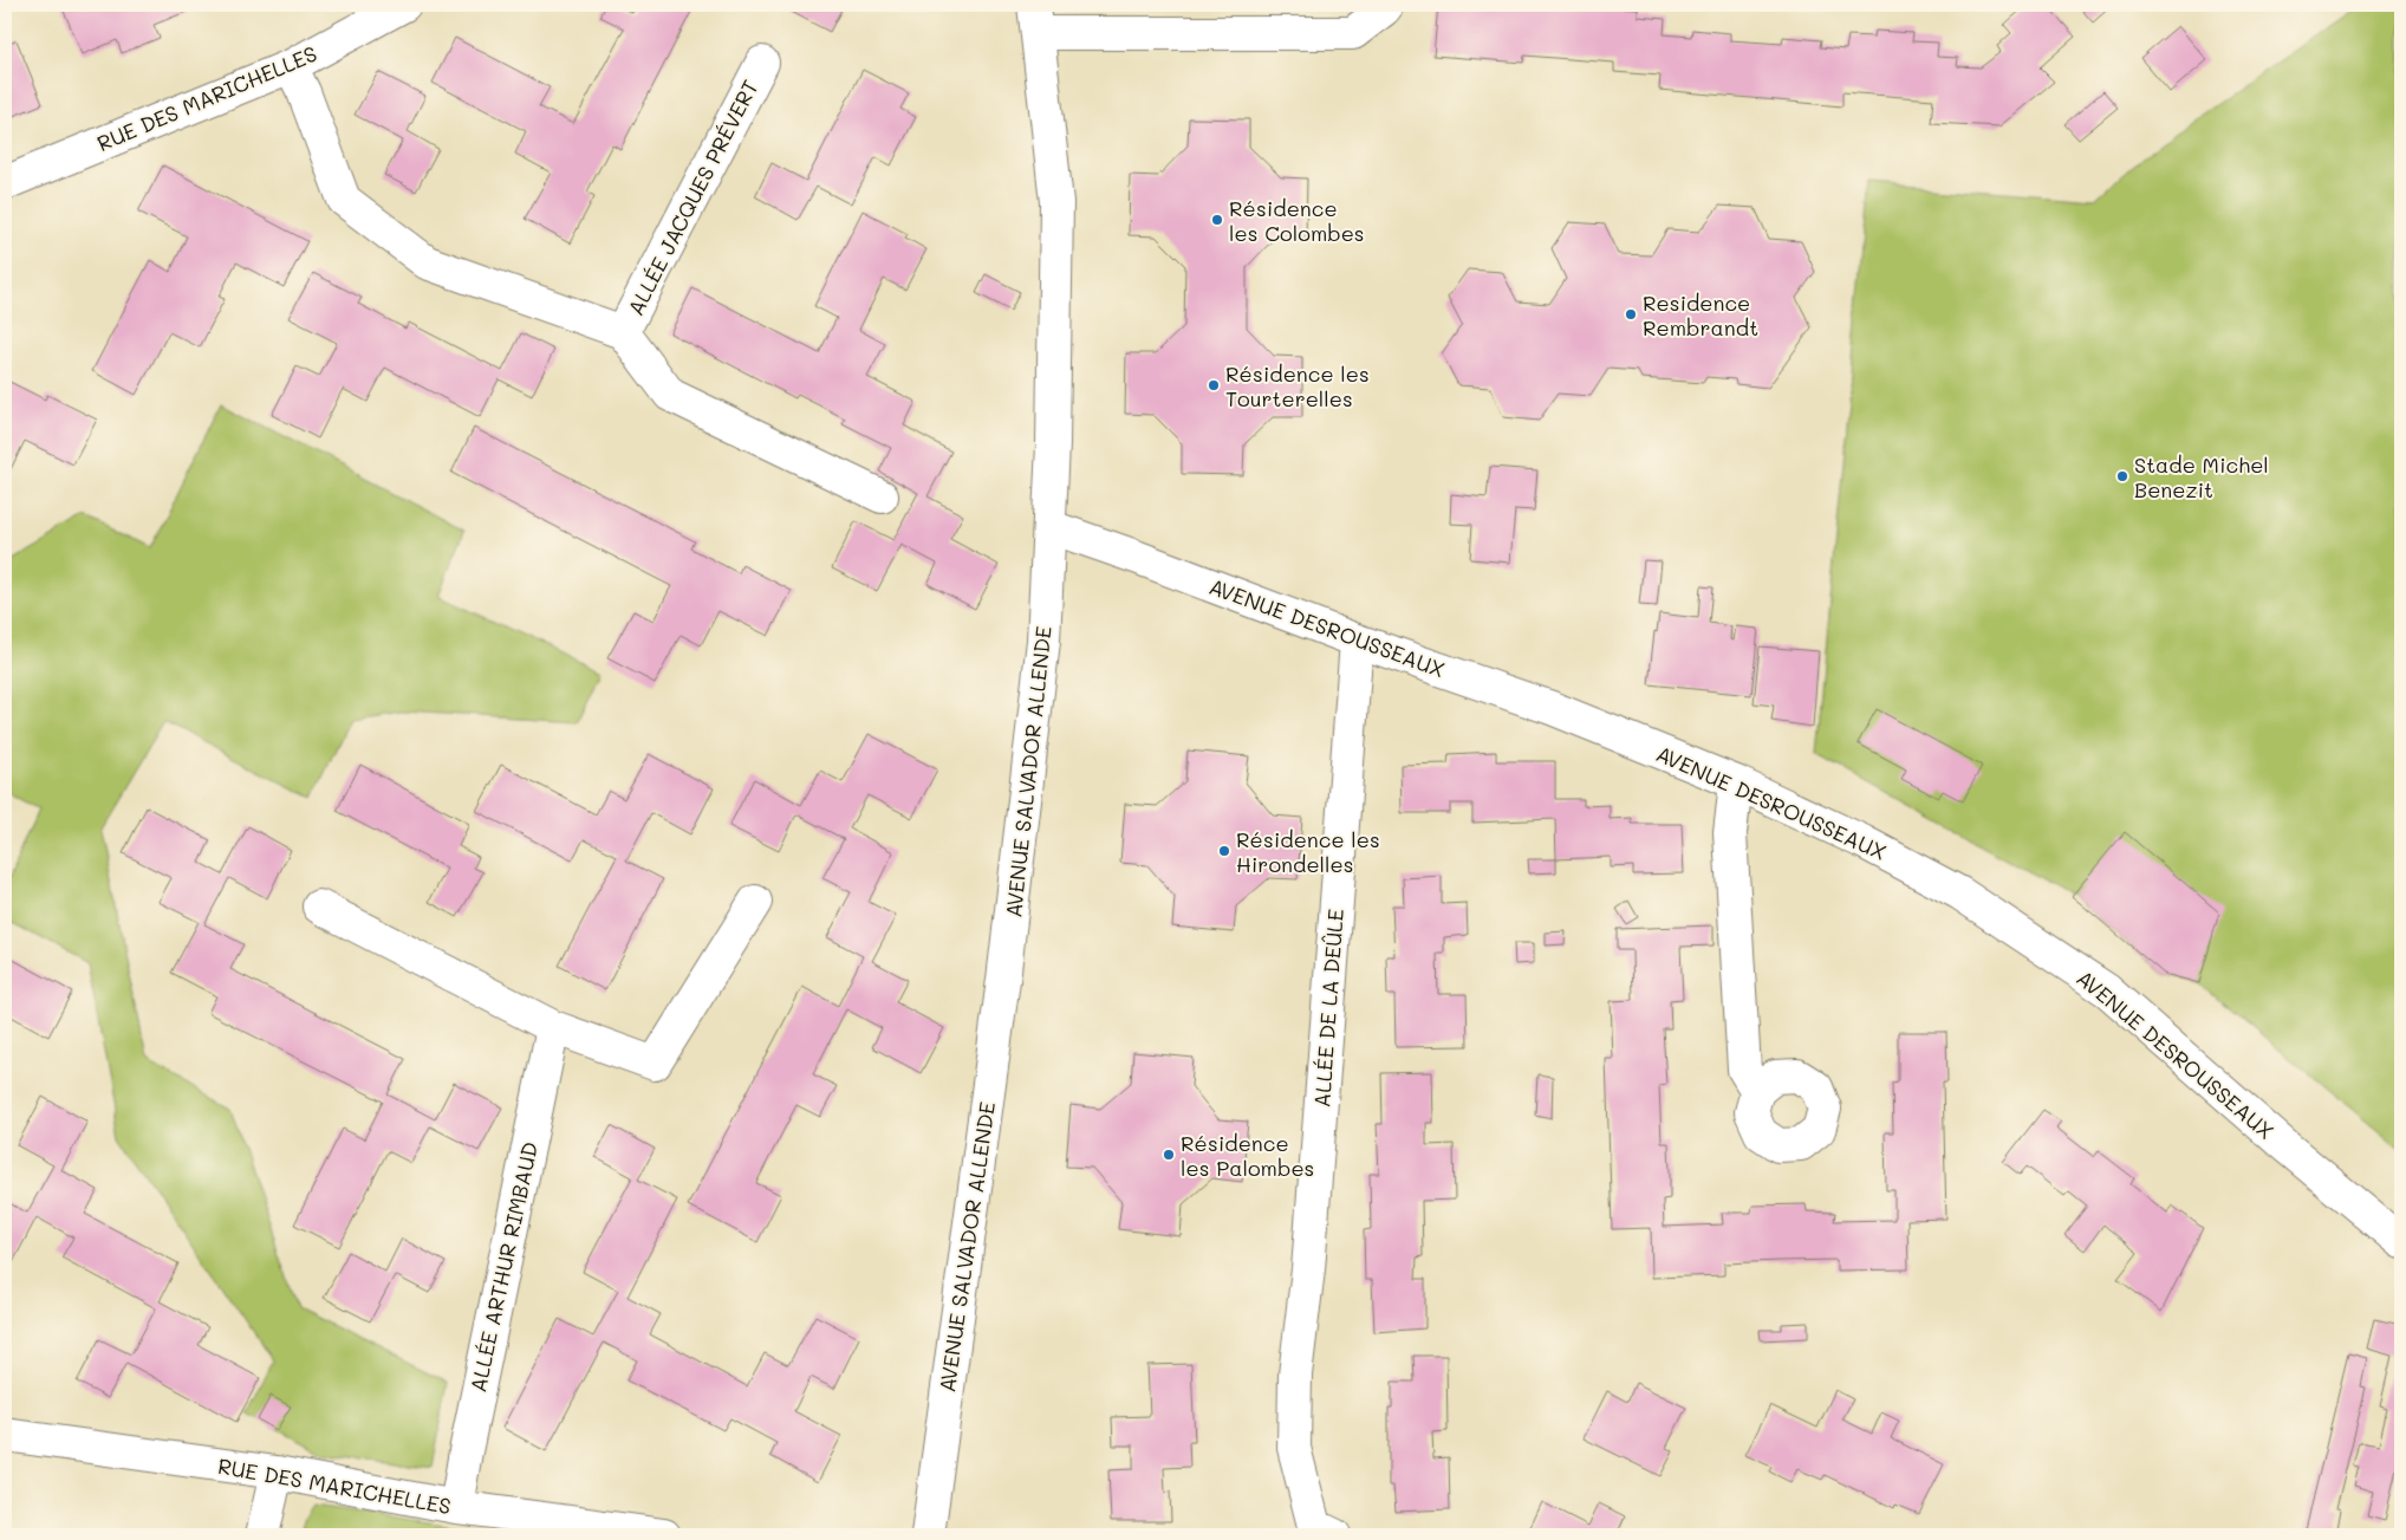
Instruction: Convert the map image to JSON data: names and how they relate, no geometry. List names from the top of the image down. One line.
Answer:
{"streets":{"street":["RUE DES MARICHELLES","ALLÉE JACQUES PRÉVERT","AVENUE DESROUSSEAUX","AVENUE SALVADOR ALLENDE","ALLÉE DE LA DEÛLE","ALLÉE ARTHUR RIMBAUD"]},"crossings":[["RUE DES MARICHELLES","ALLÉE JACQUES PRÉVERT"],["RUE DES MARICHELLES","ALLÉE ARTHUR RIMBAUD"],["AVENUE DESROUSSEAUX","AVENUE SALVADOR ALLENDE"],["AVENUE DESROUSSEAUX","ALLÉE DE LA DEÛLE"]],"places":["Résidence les Colombes","Residence Rembrandt","Résidence les Tourterelles","Stade Michel Benezit","Résidence les Hirondelles","Résidence les Palombes"]}
